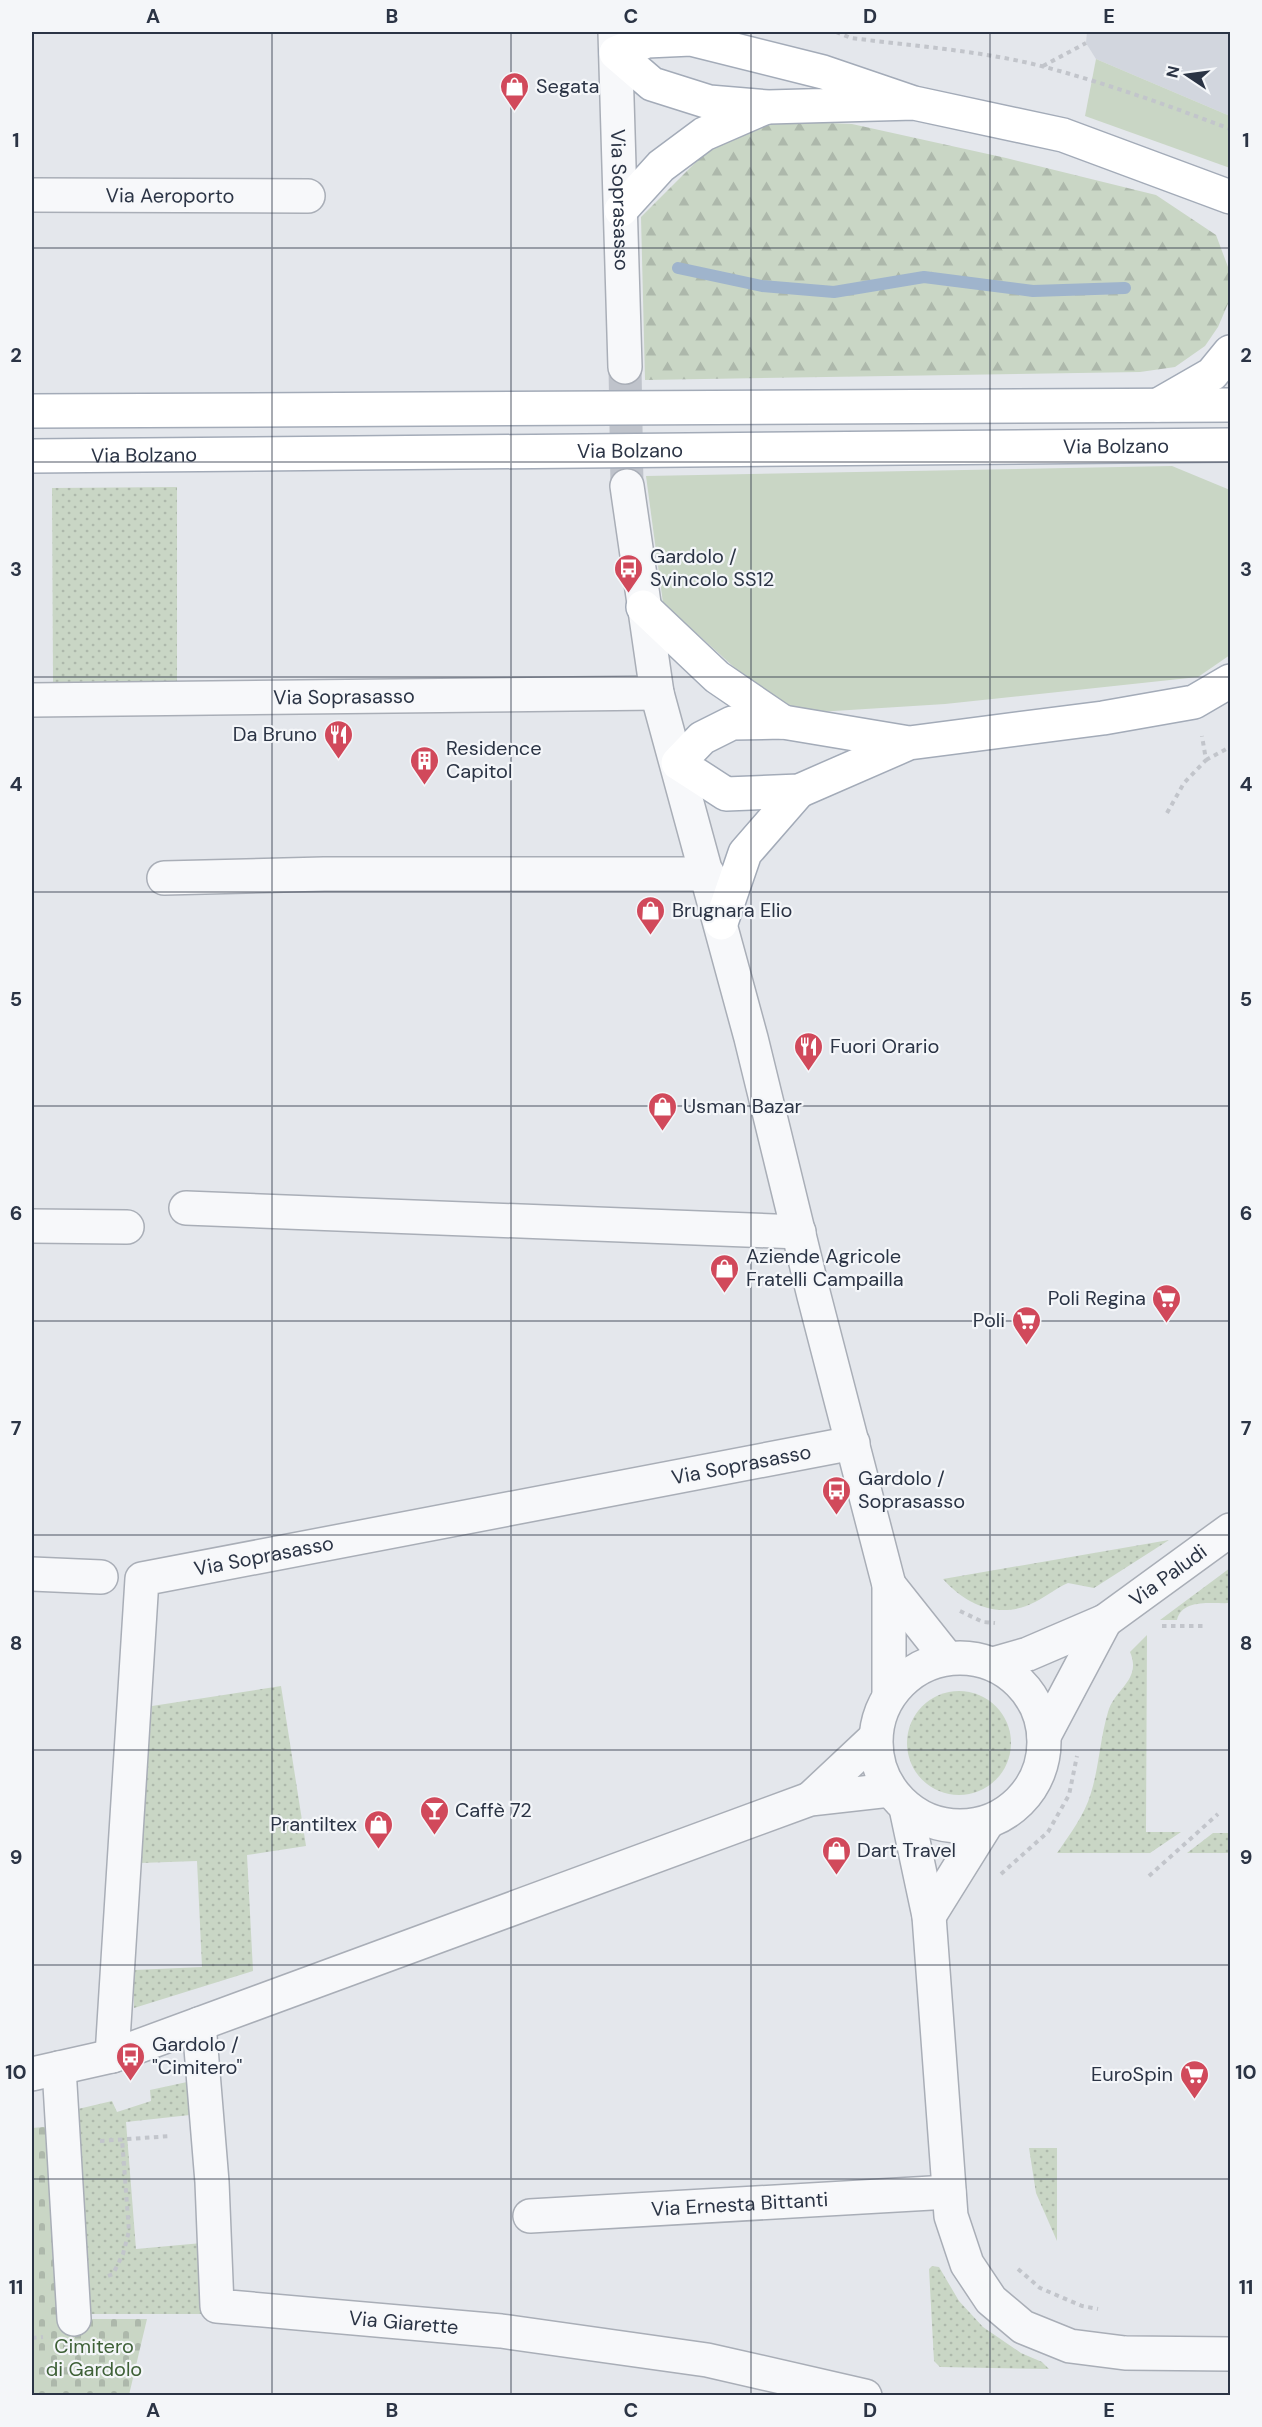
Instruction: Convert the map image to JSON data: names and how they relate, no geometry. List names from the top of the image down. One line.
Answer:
{"streets":{"main road":["Via Bolzano"],"street":["Via Aeroporto","Via Soprasasso","Via Paludi","Via Ernesta Bittanti","Via Giarette"]},"parks":["Cimitero di Gardolo"],"places":{"shop":["Segata","Brugnara Elio","Usman Bazar","Aziende Agricole Fratelli Campailla","Prantiltex","Dart Travel"],"bus stop":["Gardolo / Svincolo SS12","Gardolo / Soprasasso","Gardolo / \"Cimitero\""],"restaurant":["Da Bruno","Fuori Orario"],"building":["Residence Capitol"],"supermarket":["Poli Regina","Poli","EuroSpin"],"bar":["Caffè 72"]},"north":"left","grid":{"columns":["A","B","C","D","E"],"rows":["1","2","3","4","5","6","7","8","9","10","11"]}}
